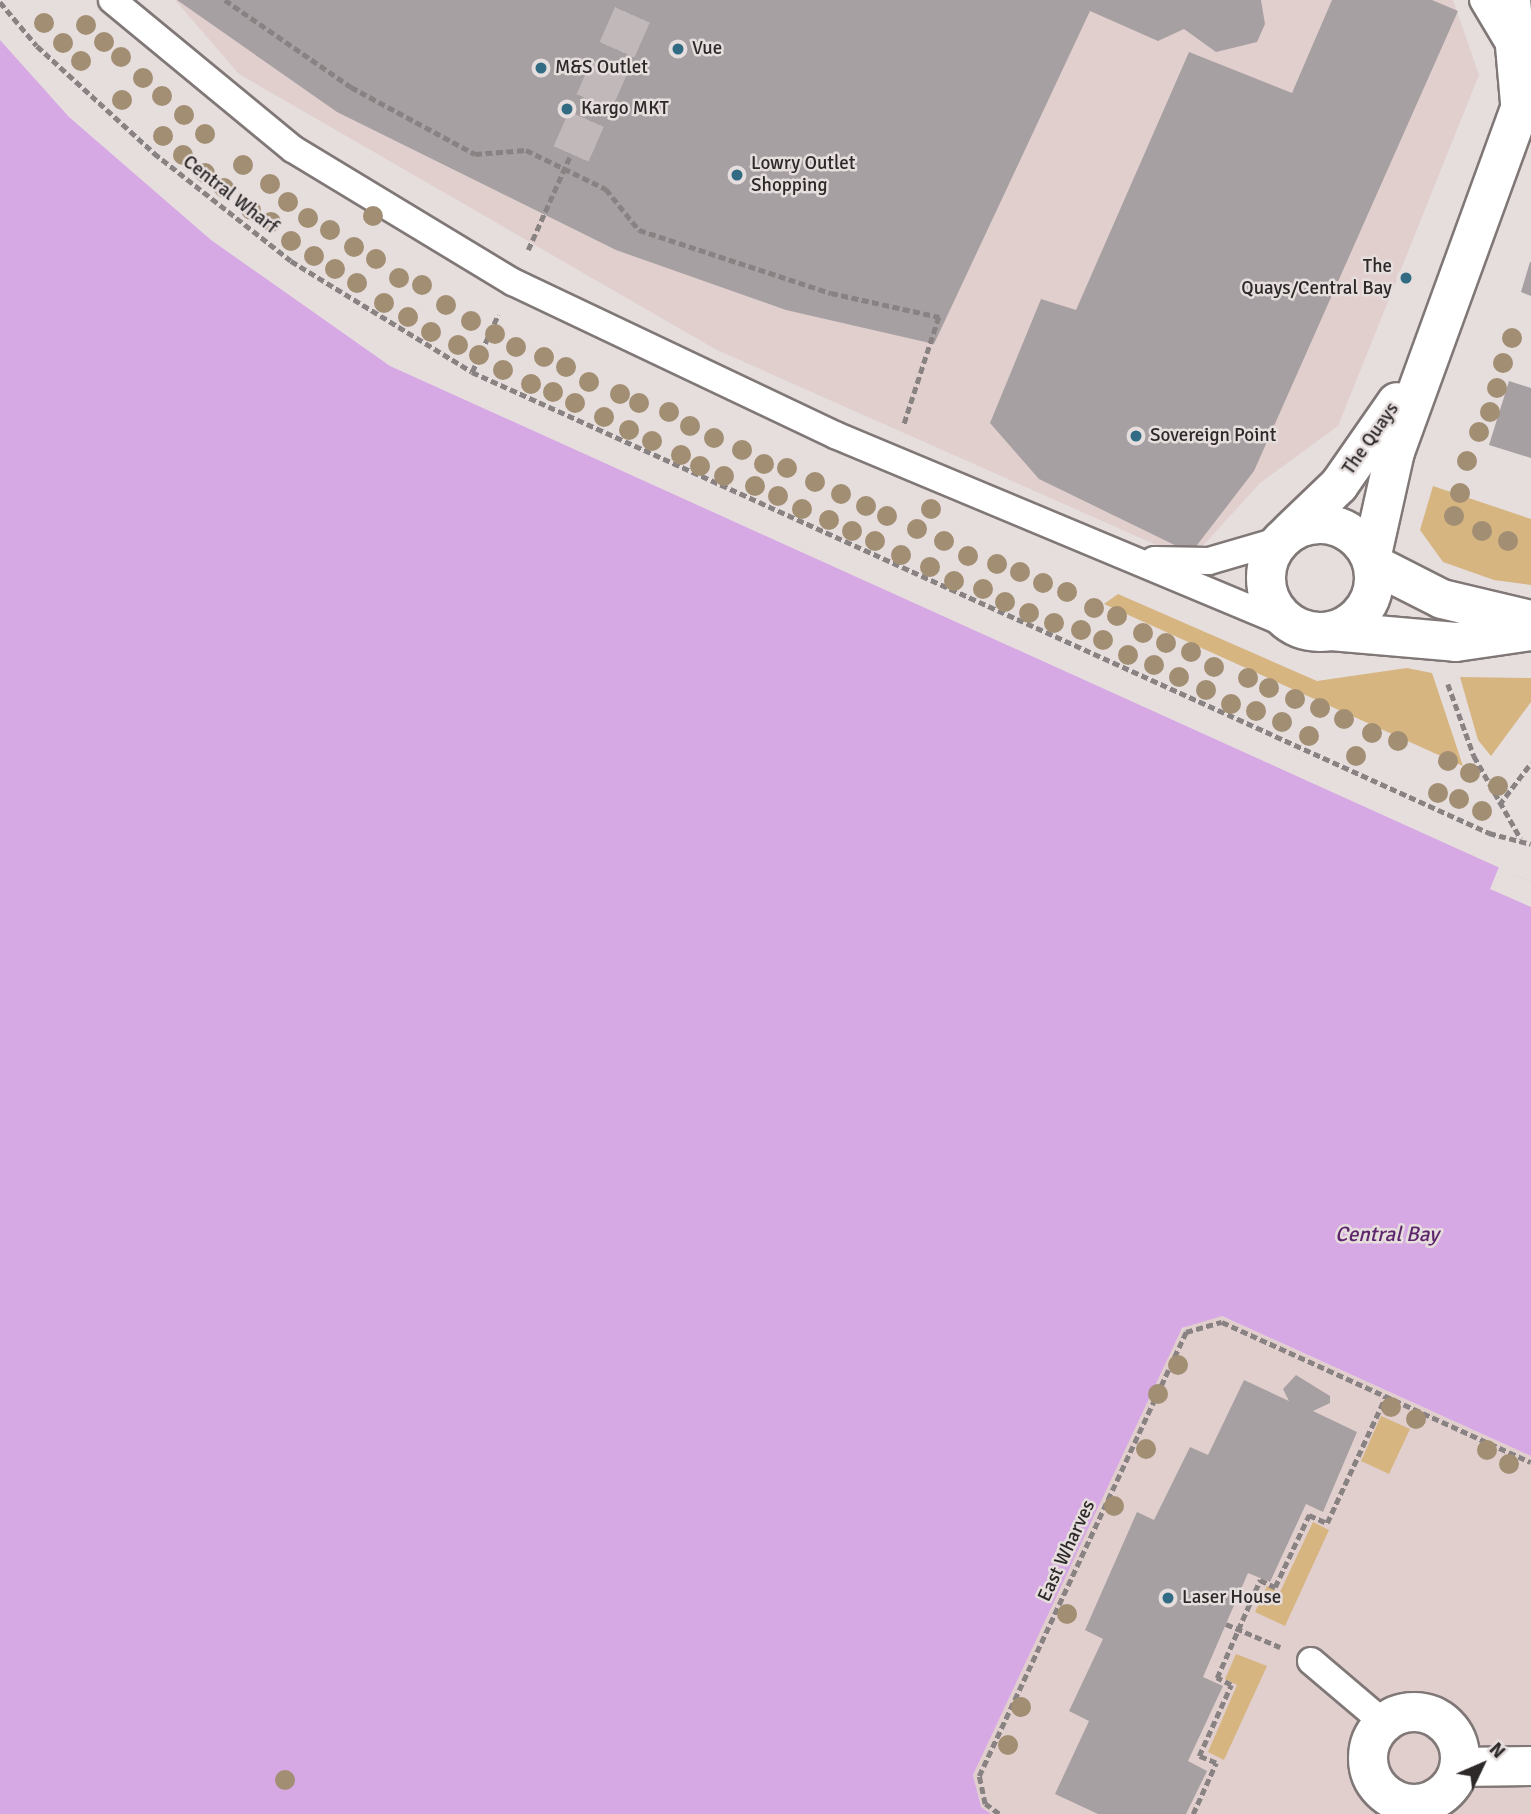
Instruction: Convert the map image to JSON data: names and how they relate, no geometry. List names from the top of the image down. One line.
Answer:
{"streets":{"street":["The Quays"],"path":["Central Wharf","East Wharves"]},"water":["Central Bay"],"places":["Vue","M&S Outlet","Kargo MKT","Lowry Outlet Shopping","The Quays/Central Bay","Sovereign Point","Laser House"],"north":"top right"}
